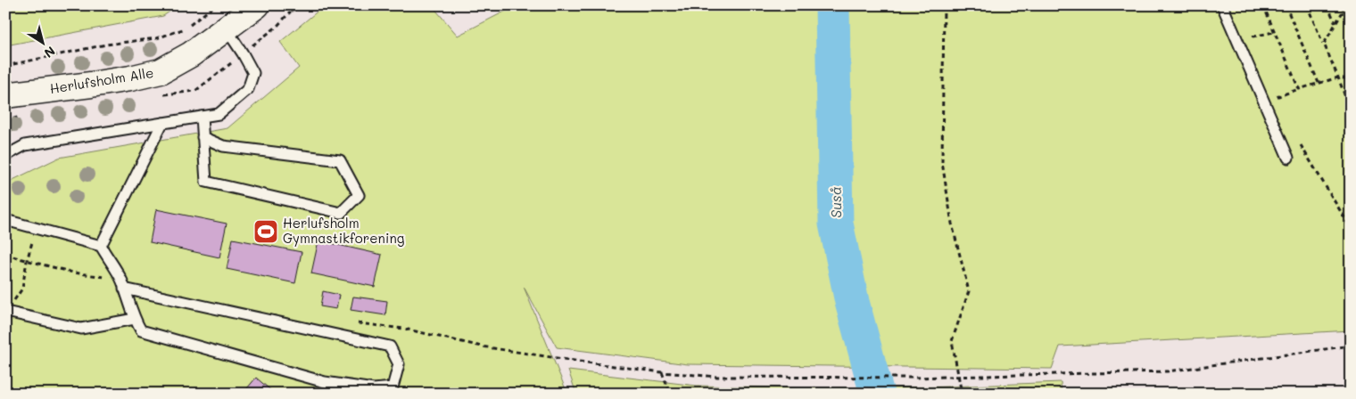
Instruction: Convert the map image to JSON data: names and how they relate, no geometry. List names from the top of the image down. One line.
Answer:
{"streets":{"street":["Herlufsholm Alle"]},"water":["Suså"],"places":{"sports":["Herlufsholm Gymnastikforening"]},"north":"bottom right"}
